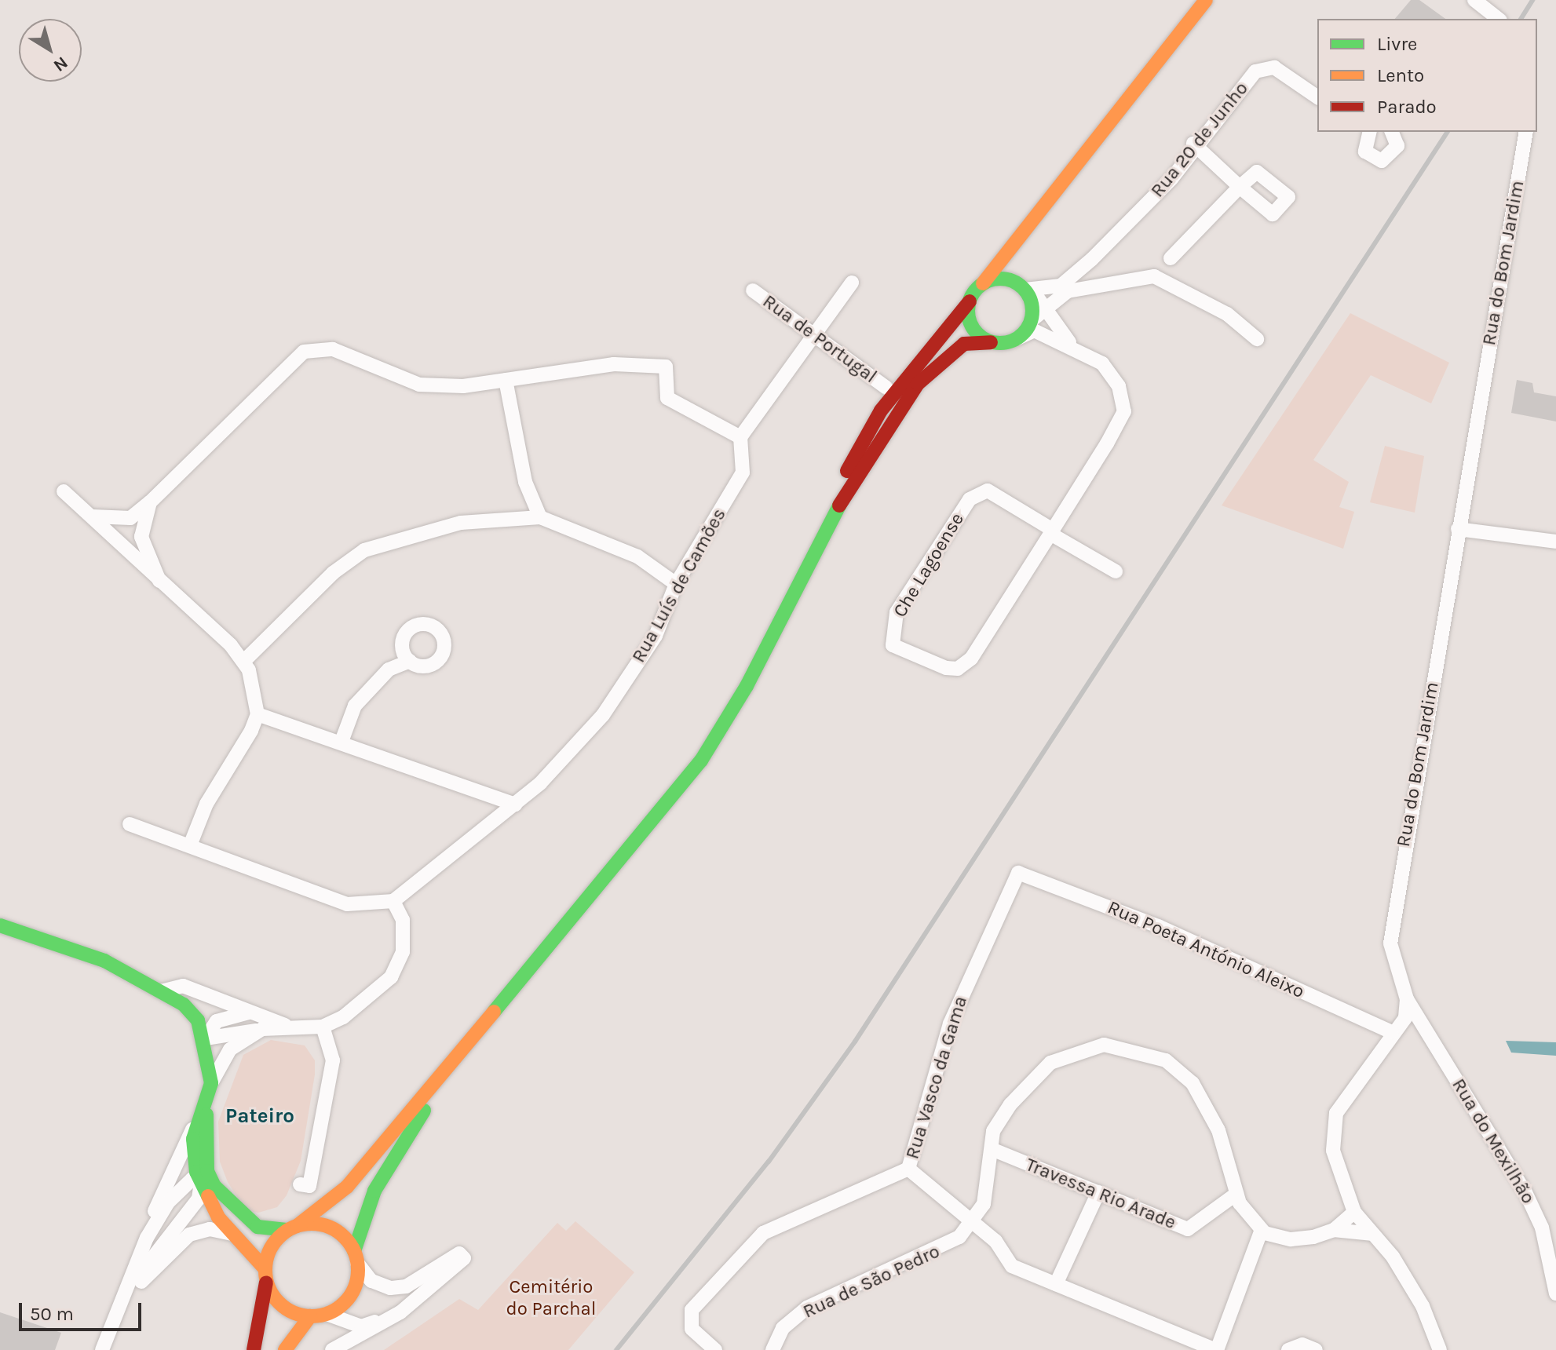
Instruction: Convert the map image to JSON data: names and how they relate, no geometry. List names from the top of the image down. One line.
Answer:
{"streets":{"street":["Rua 20 de Junho","Rua do Bom Jardim","Rua de Portugal","Che Lagoense","Rua Luís de Camões","Rua Poeta António Aleixo","Rua Vasco da Gama","Rua do Mexilhão","Travessa Rio Arade","Rua de São Pedro"]},"crossings":[["Rua do Bom Jardim","Rua do Mexilhão"],["Rua Poeta António Aleixo","Rua Vasco da Gama"],["Travessa Rio Arade","Rua de São Pedro"]],"districts":["Pateiro"],"parks":["Cemitério do Parchal"],"legend":["Livre","Lento","Parado"],"scale_bar":"50 m","north":"bottom right"}
